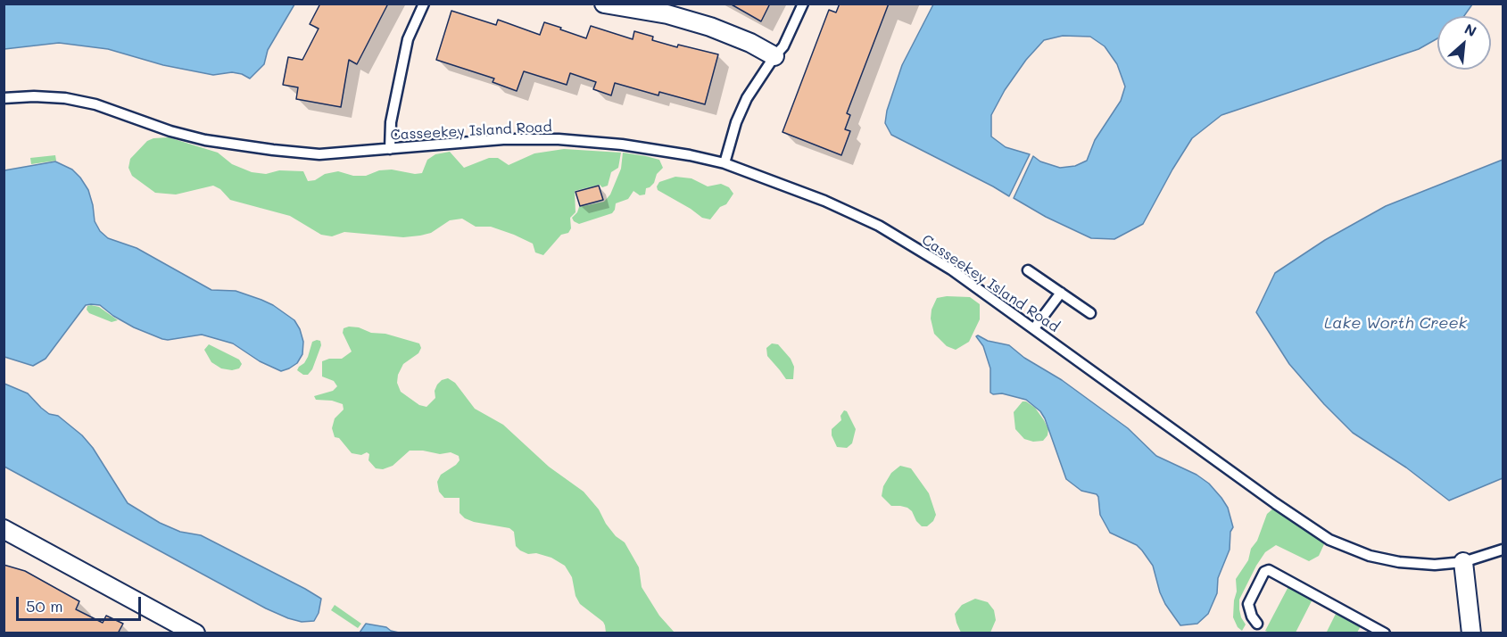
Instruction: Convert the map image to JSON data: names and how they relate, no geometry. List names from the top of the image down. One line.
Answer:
{"streets":{"lane":["Casseekey Island Road"]},"water":["Lake Worth Creek"],"scale_bar":"50 m","north":"top right"}
